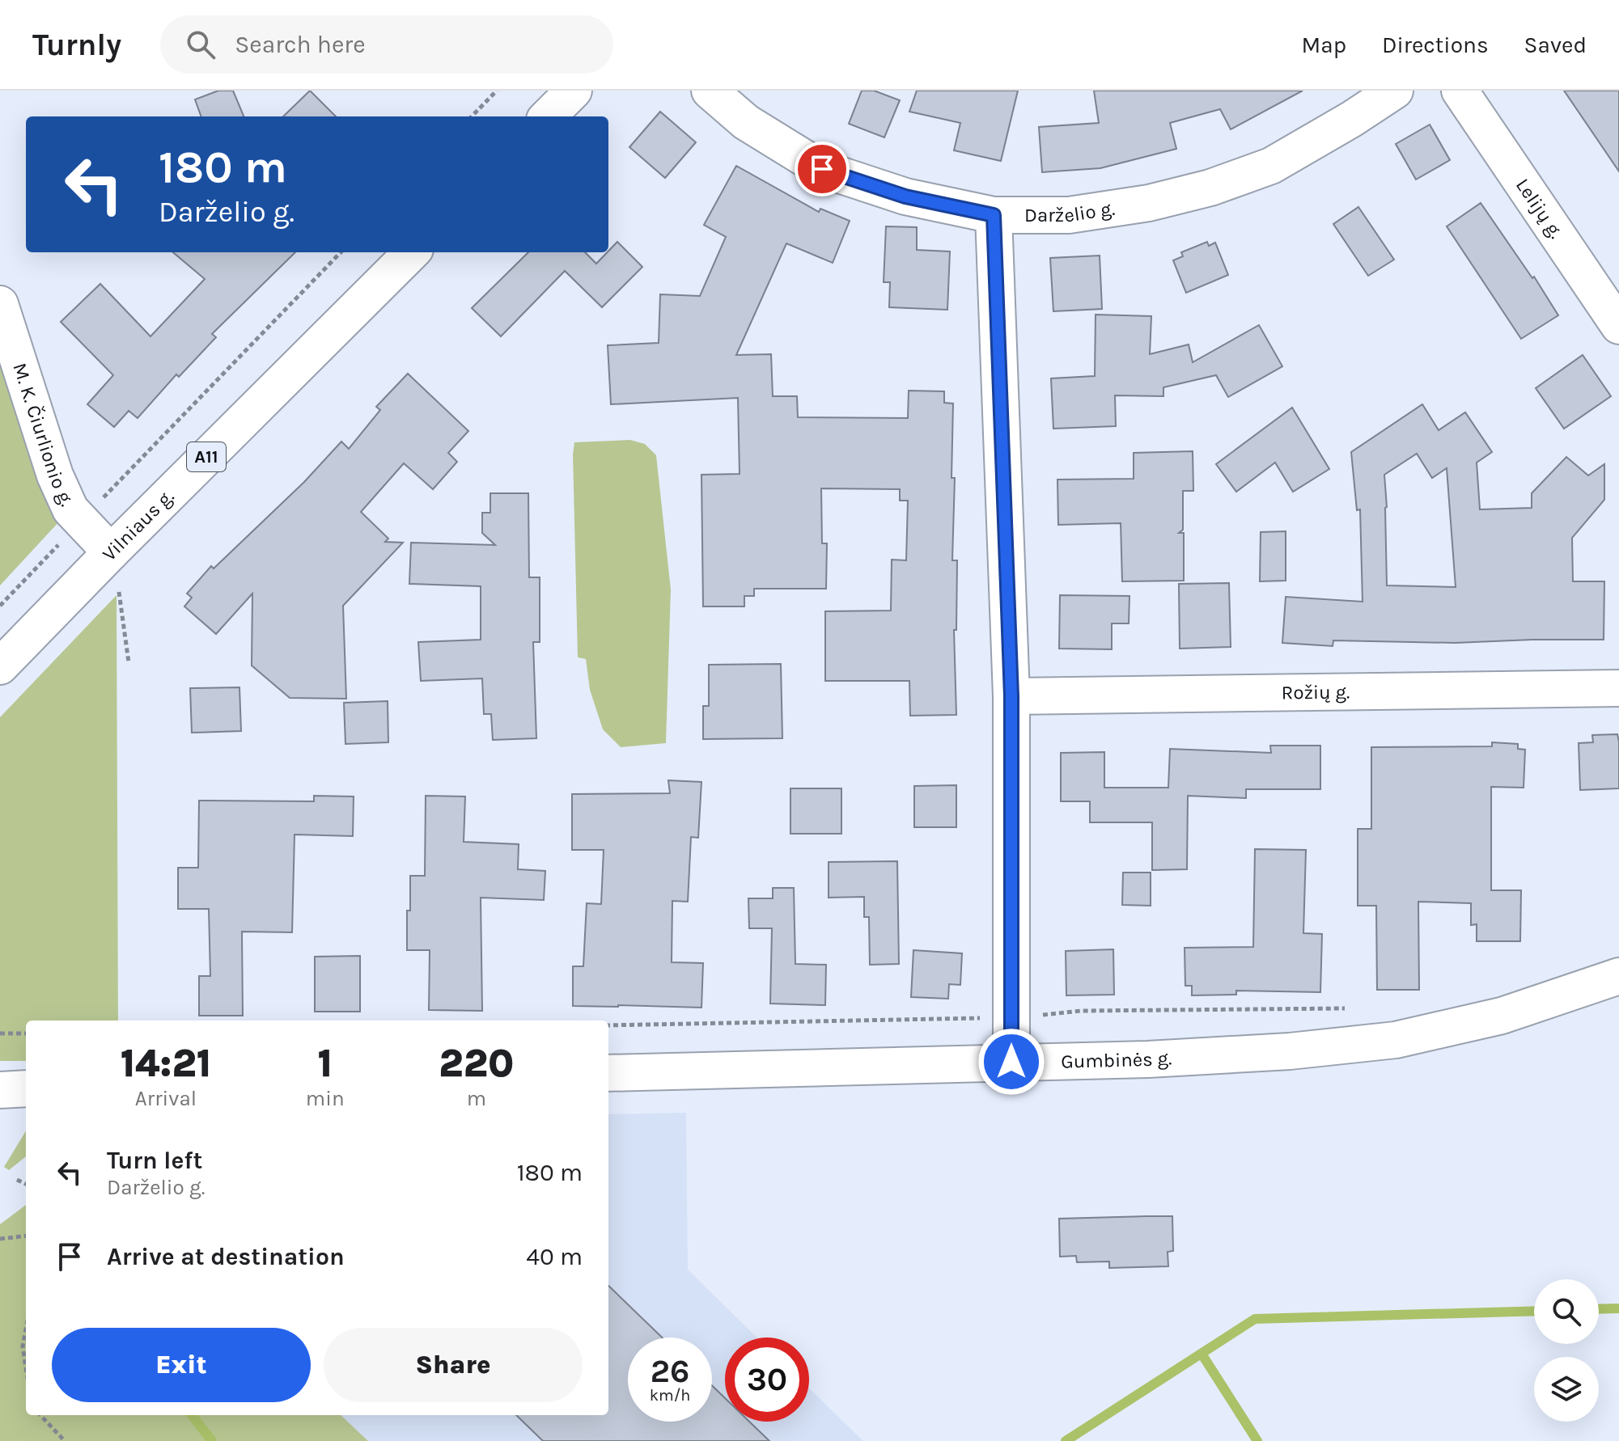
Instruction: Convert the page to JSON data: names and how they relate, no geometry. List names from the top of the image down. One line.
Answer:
{"streets":{"main road":["Lelijų g.","Darželio g.","M. K. Čiurlionio g.","A11","Vilniaus g.","Rožių g.","Gumbinės g."]},"crossings":[["M. K. Čiurlionio g.","Vilniaus g."]],"page":{"header":"Turnly","search":"Search here","nav":["Map","Directions","Saved"],"turn":["180 m","Darželio g."],"eta":["14:21","Arrival","1","min","220","m"],"list":[{"name":"Turn left","note":"Darželio g.","value":"180 m"},{"name":"Arrive at destination","value":"40 m"}],"buttons":["Exit","Share"],"speed":"26 km/h","limit":"30"}}
